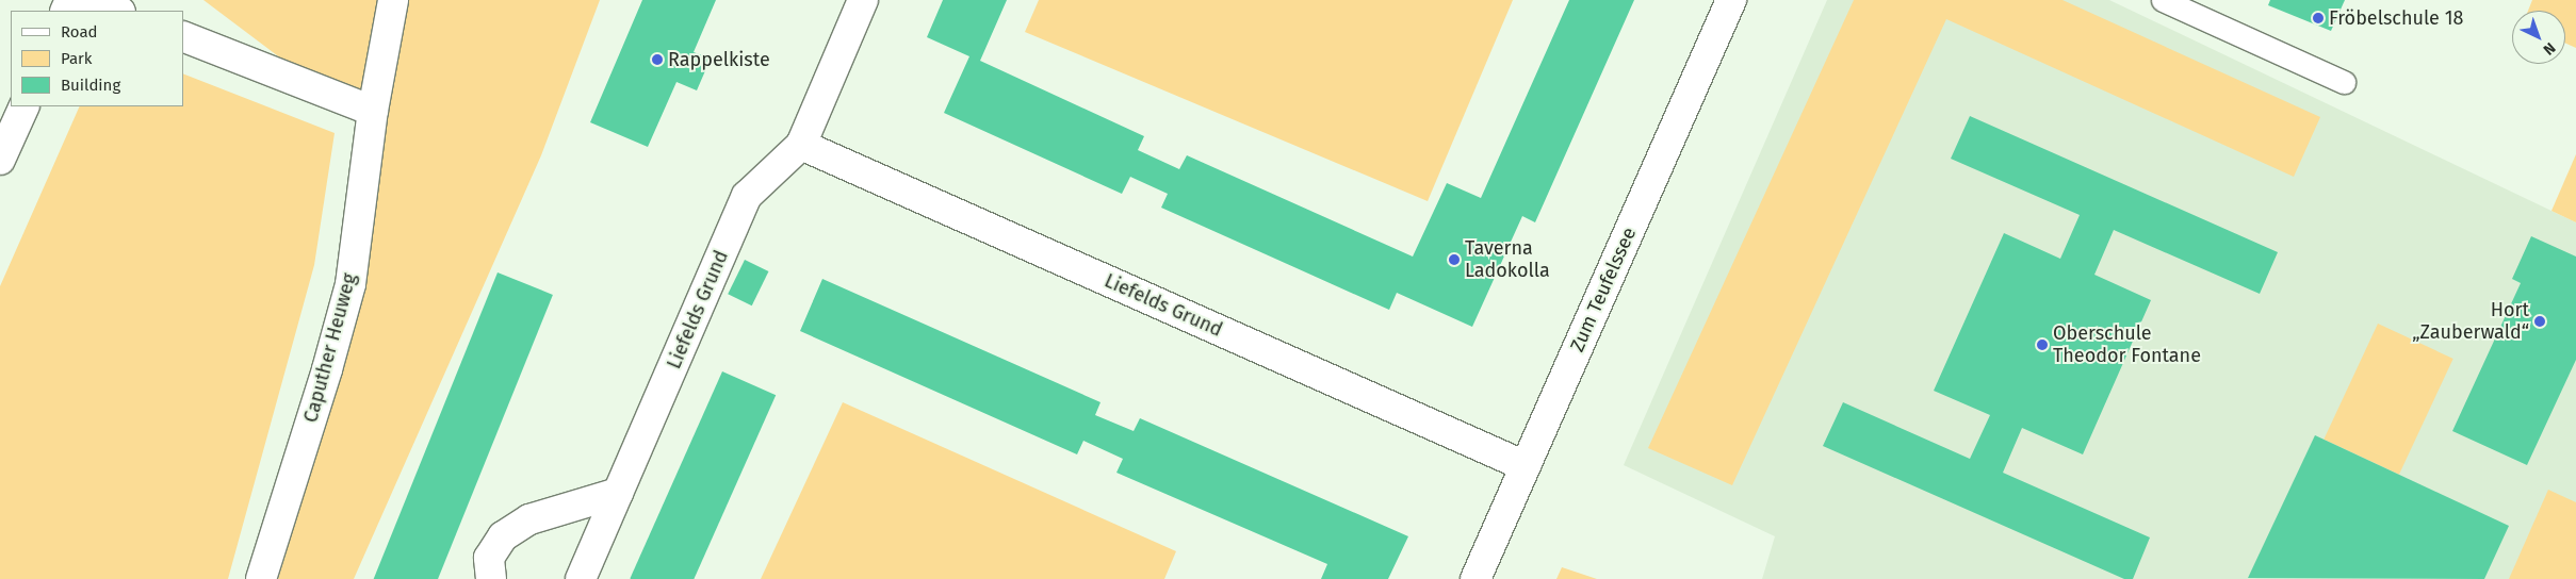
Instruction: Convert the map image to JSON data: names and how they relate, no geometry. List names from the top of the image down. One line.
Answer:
{"streets":{"street":["Zum Teufelssee","Liefelds Grund","Caputher Heuweg"]},"crossings":[["Zum Teufelssee","Liefelds Grund"]],"places":["Fröbelschule 18","Rappelkiste","Taverna Ladokolla","Hort „Zauberwald“","Oberschule Theodor Fontane"],"legend":["Road","Park","Building"],"north":"bottom right"}
